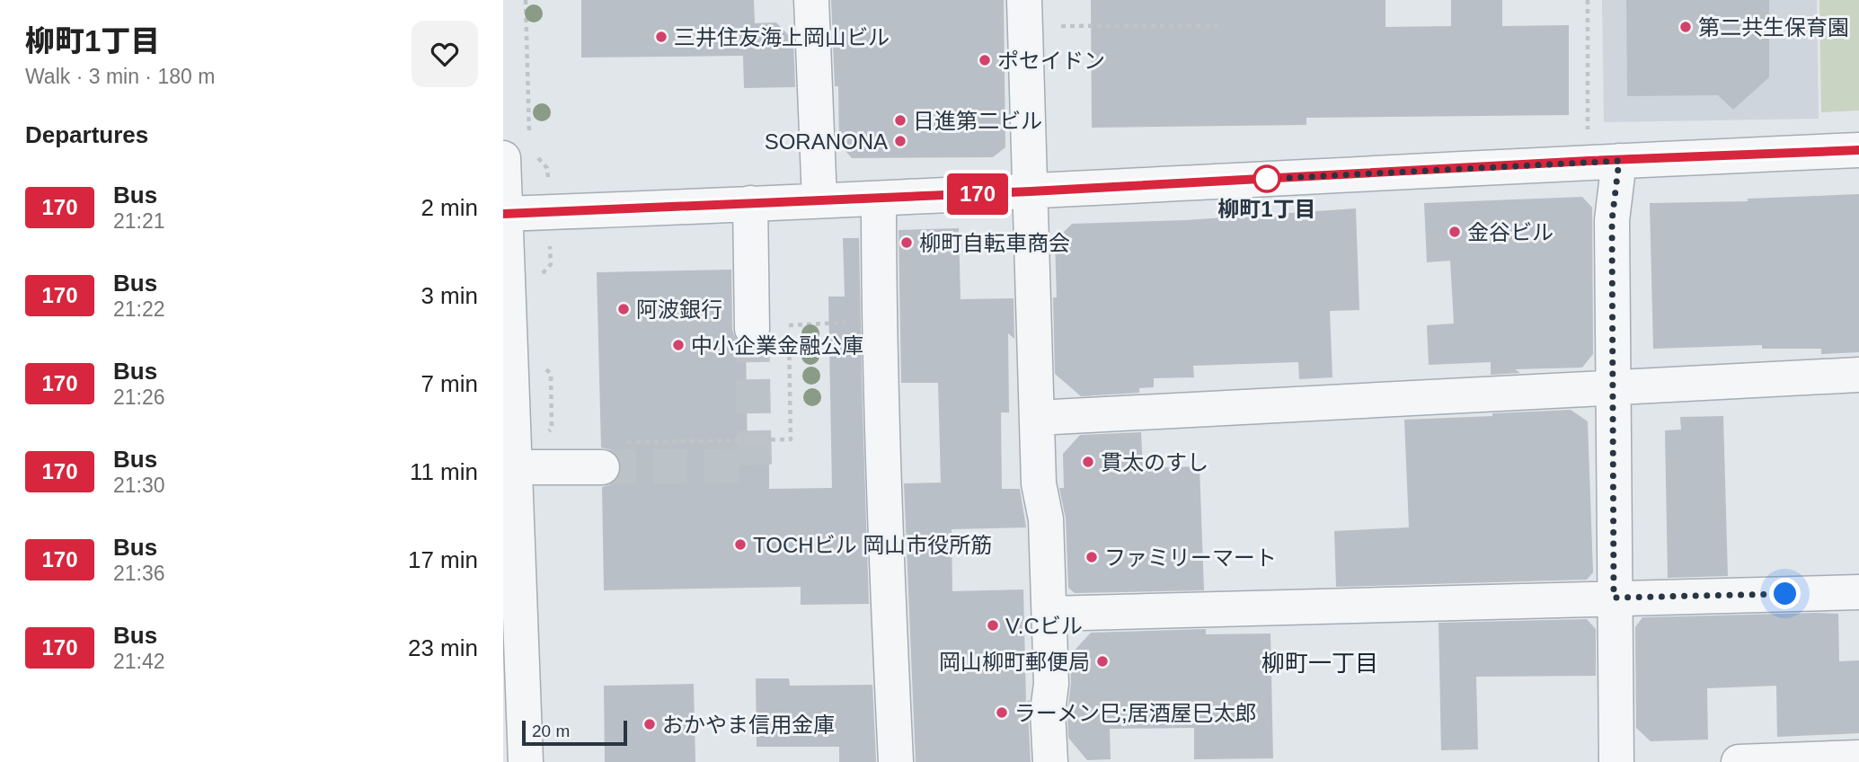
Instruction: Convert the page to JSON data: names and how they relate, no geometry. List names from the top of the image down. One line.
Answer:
{"districts":["柳町一丁目"],"places":["第二共生保育園","三井住友海上岡山ビル","ポセイドン","日進第二ビル","SORANONA","柳町1丁目","金谷ビル","柳町自転車商会","阿波銀行","中小企業金融公庫","貫太のすし","TOCHビル 岡山市役所筋","ファミリーマート","V.Cビル","岡山柳町郵便局","ラーメン巳;居酒屋巳太郎","おかやま信用金庫"],"lines":["bus line 170"],"scale_bar":"20 m","page":{"heading":[["柳町1丁目","Walk · 3 min · 180 m"],"Departures"],"on_map":"170","list":[{"mark":"170","name":"Bus","note":"21:21","value":"2 min"},{"mark":"170","name":"Bus","note":"21:22","value":"3 min"},{"mark":"170","name":"Bus","note":"21:26","value":"7 min"},{"mark":"170","name":"Bus","note":"21:30","value":"11 min"},{"mark":"170","name":"Bus","note":"21:36","value":"17 min"},{"mark":"170","name":"Bus","note":"21:42","value":"23 min"}],"scale":"20 m"}}
